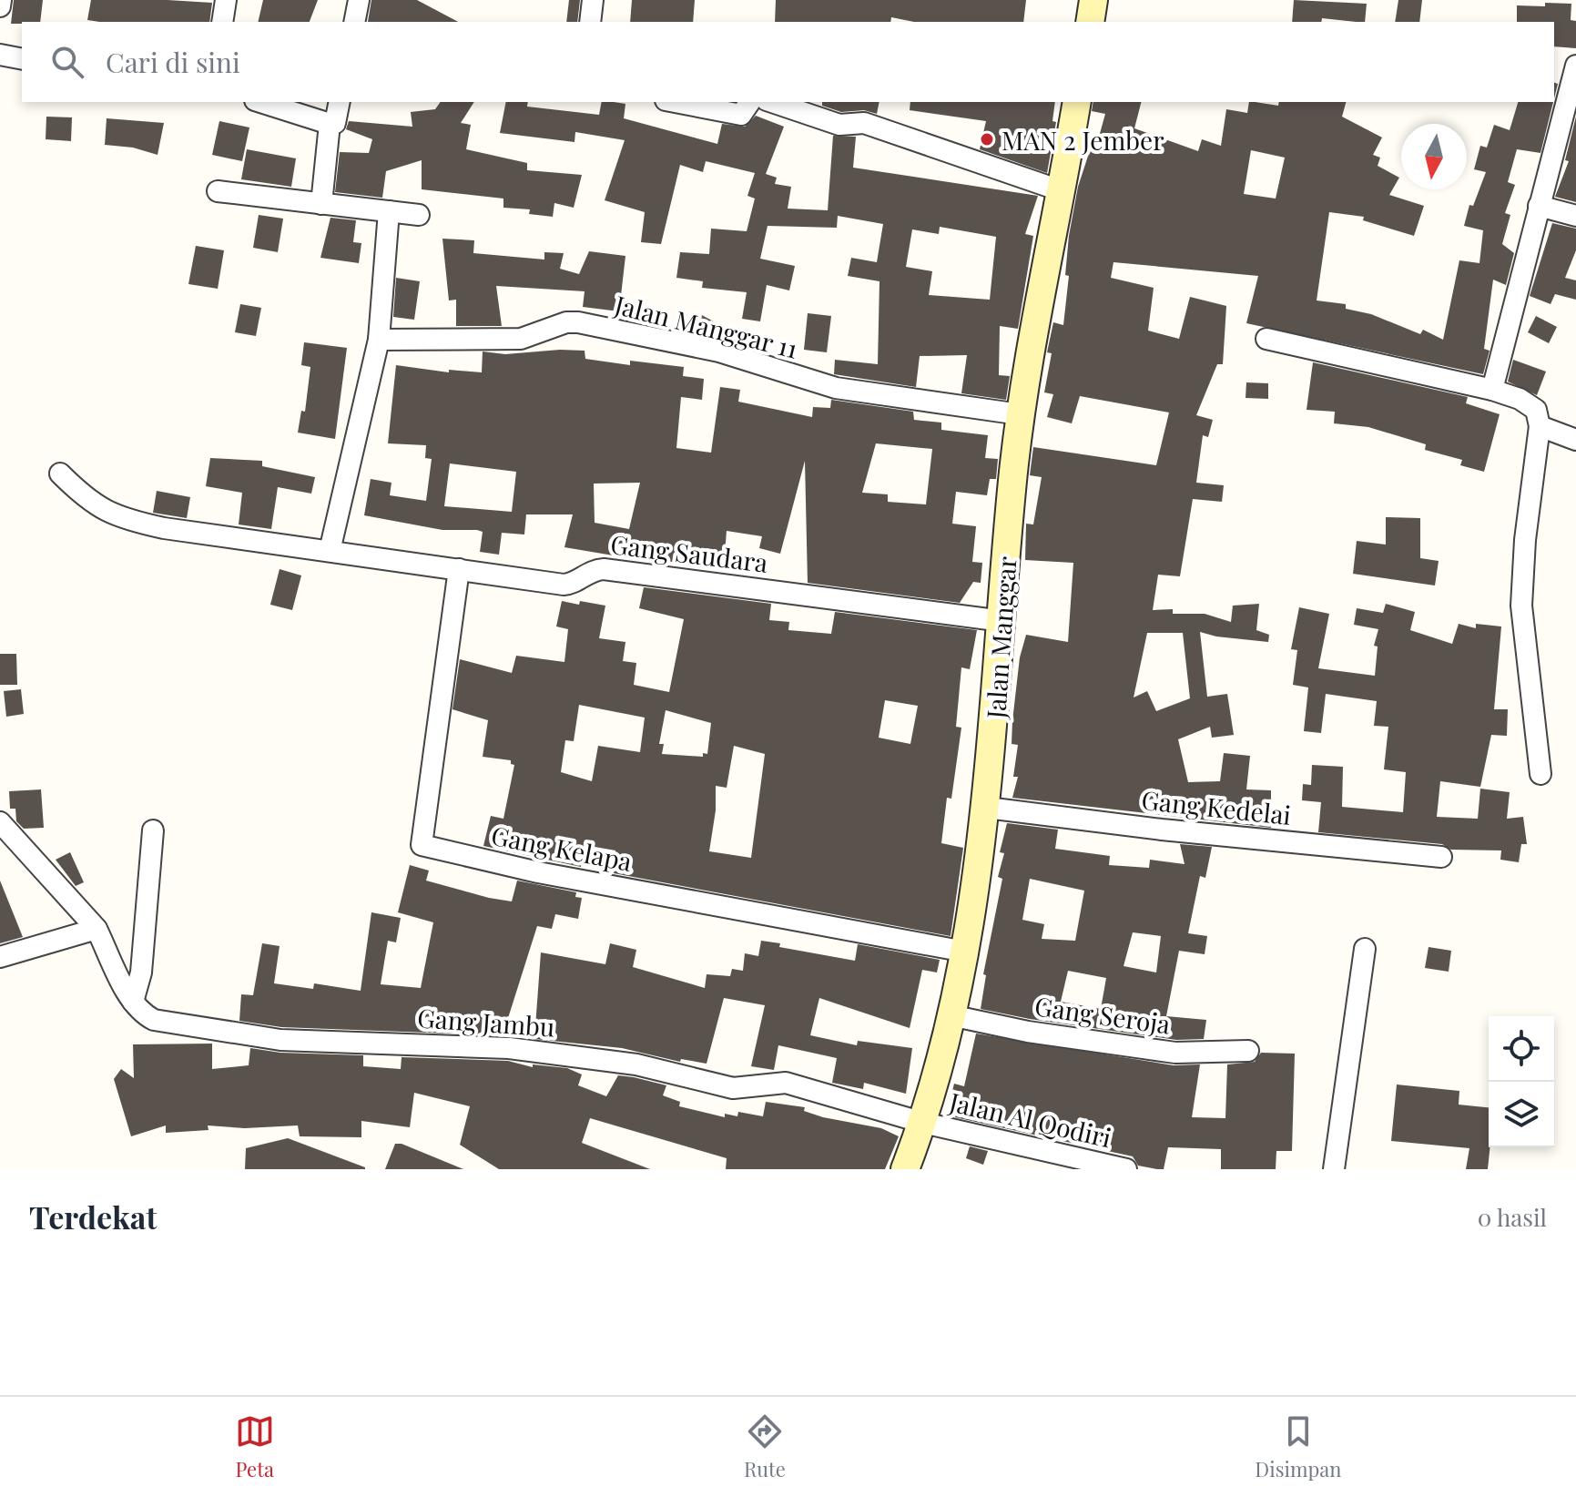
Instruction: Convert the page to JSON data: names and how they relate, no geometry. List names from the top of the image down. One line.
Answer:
{"streets":{"main road":["Jalan Manggar"],"street":["Jalan Manggar 11","Gang Saudara","Gang Kedelai","Gang Kelapa","Gang Seroja","Gang Jambu","Jalan Al Qodiri"]},"crossings":[["Jalan Manggar 11","Jalan Manggar"],["Gang Saudara","Jalan Manggar"],["Gang Saudara","Gang Kelapa"],["Jalan Manggar","Gang Kedelai"],["Jalan Manggar","Gang Kelapa"],["Jalan Manggar","Gang Seroja"],["Jalan Manggar","Gang Jambu"],["Jalan Manggar","Jalan Al Qodiri"],["Gang Jambu","Jalan Al Qodiri"]],"places":["MAN 2 Jember"],"north":"bottom","page":{"search":"Cari di sini","heading":["Terdekat","0 hasil"],"nav":["Peta","Rute","Disimpan"]}}
